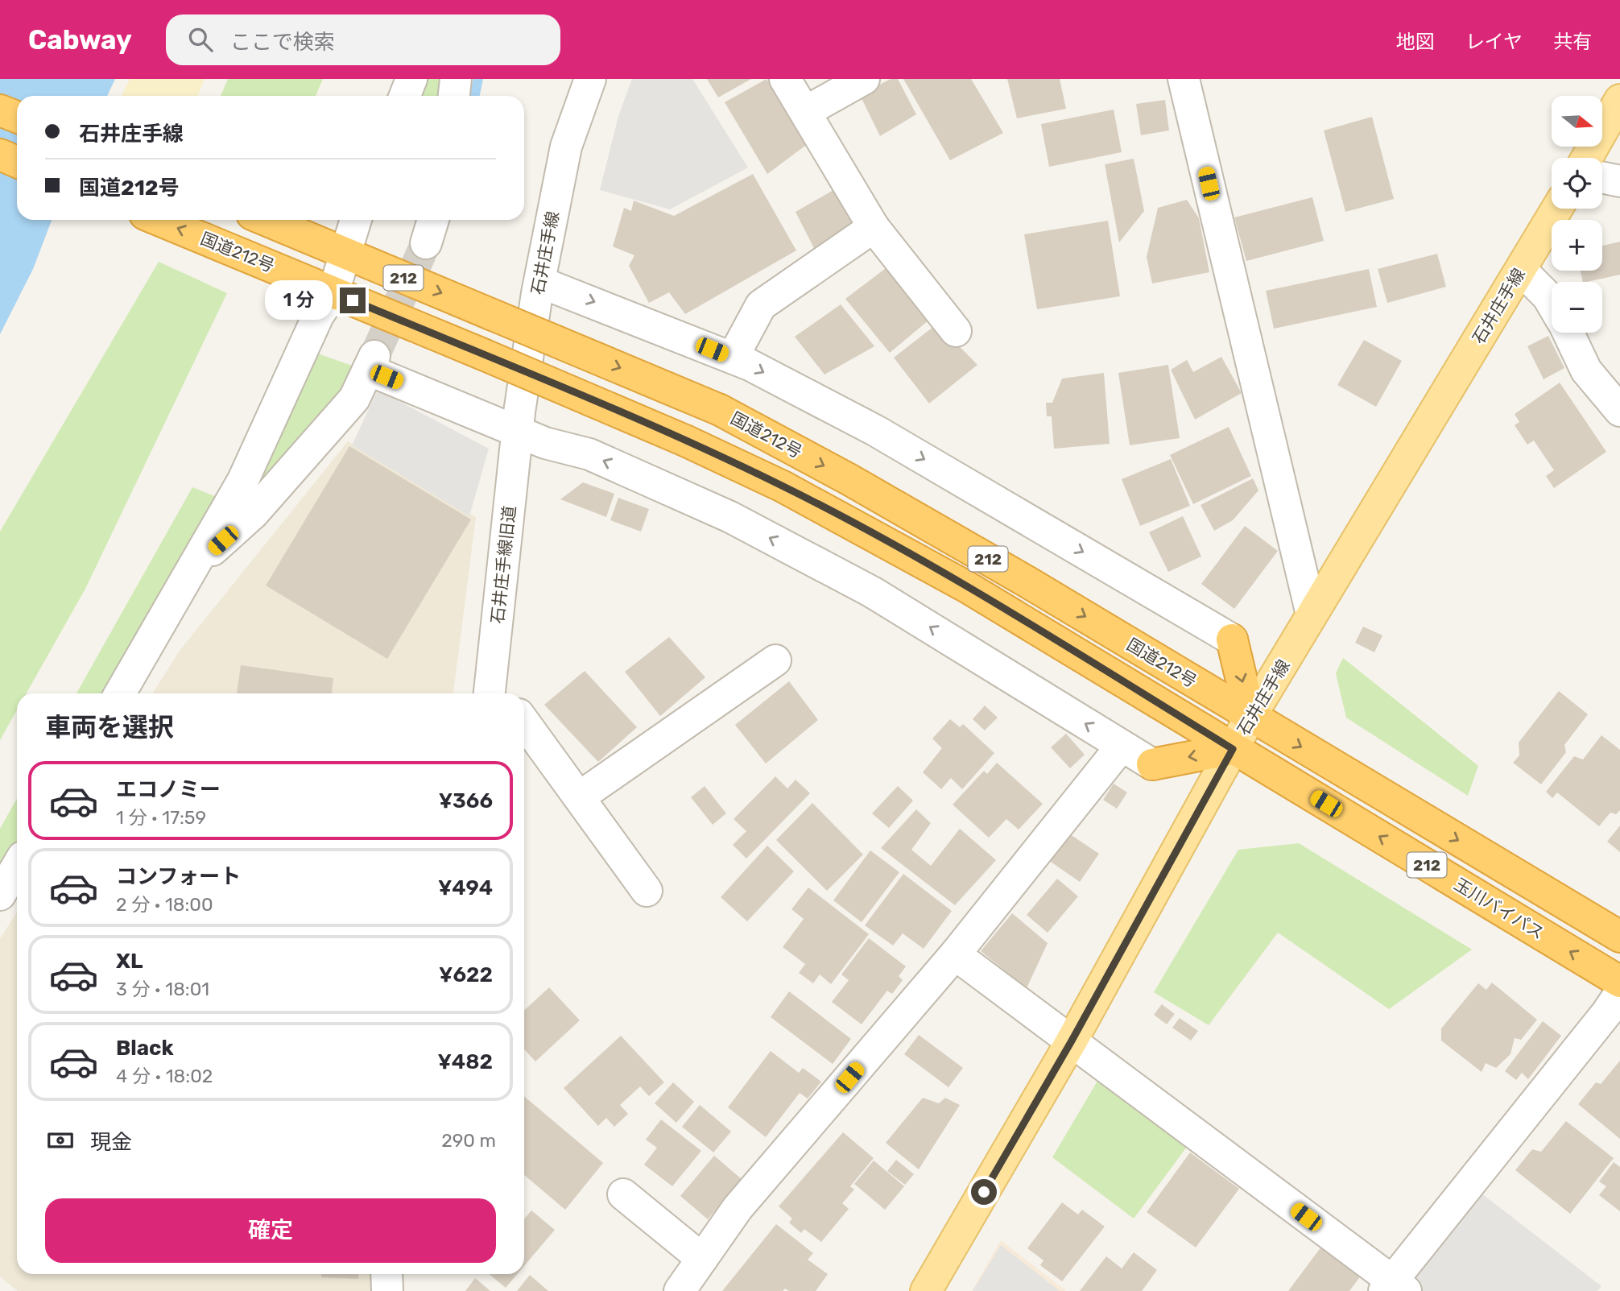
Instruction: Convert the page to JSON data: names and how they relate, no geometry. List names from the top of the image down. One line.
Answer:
{"streets":{"highway":["国道212号","212","玉川バイパス"],"main road":["石井庄手線"],"street":["石井庄手線旧道"]},"crossings":[["国道212号","石井庄手線"],["国道212号","212"],["国道212号","玉川バイパス"],["石井庄手線","212"],["石井庄手線","石井庄手線旧道"],["石井庄手線","玉川バイパス"]],"north":"right","page":{"header":"Cabway","search":"ここで検索","nav":["地図","レイヤ","共有"],"map_buttons":["+","−"],"banner":["石井庄手線","国道212号"],"bubble":"1 分","heading":"車両を選択","list":[{"name":"エコノミー","note":"1 分 · 17:59","value":"¥366"},{"name":"コンフォート","note":"2 分 · 18:00","value":"¥494"},{"name":"XL","note":"3 分 · 18:01","value":"¥622"},{"name":"Black","note":"4 分 · 18:02","value":"¥482"}],"pay":["現金","290 m"],"buttons":"確定"}}
